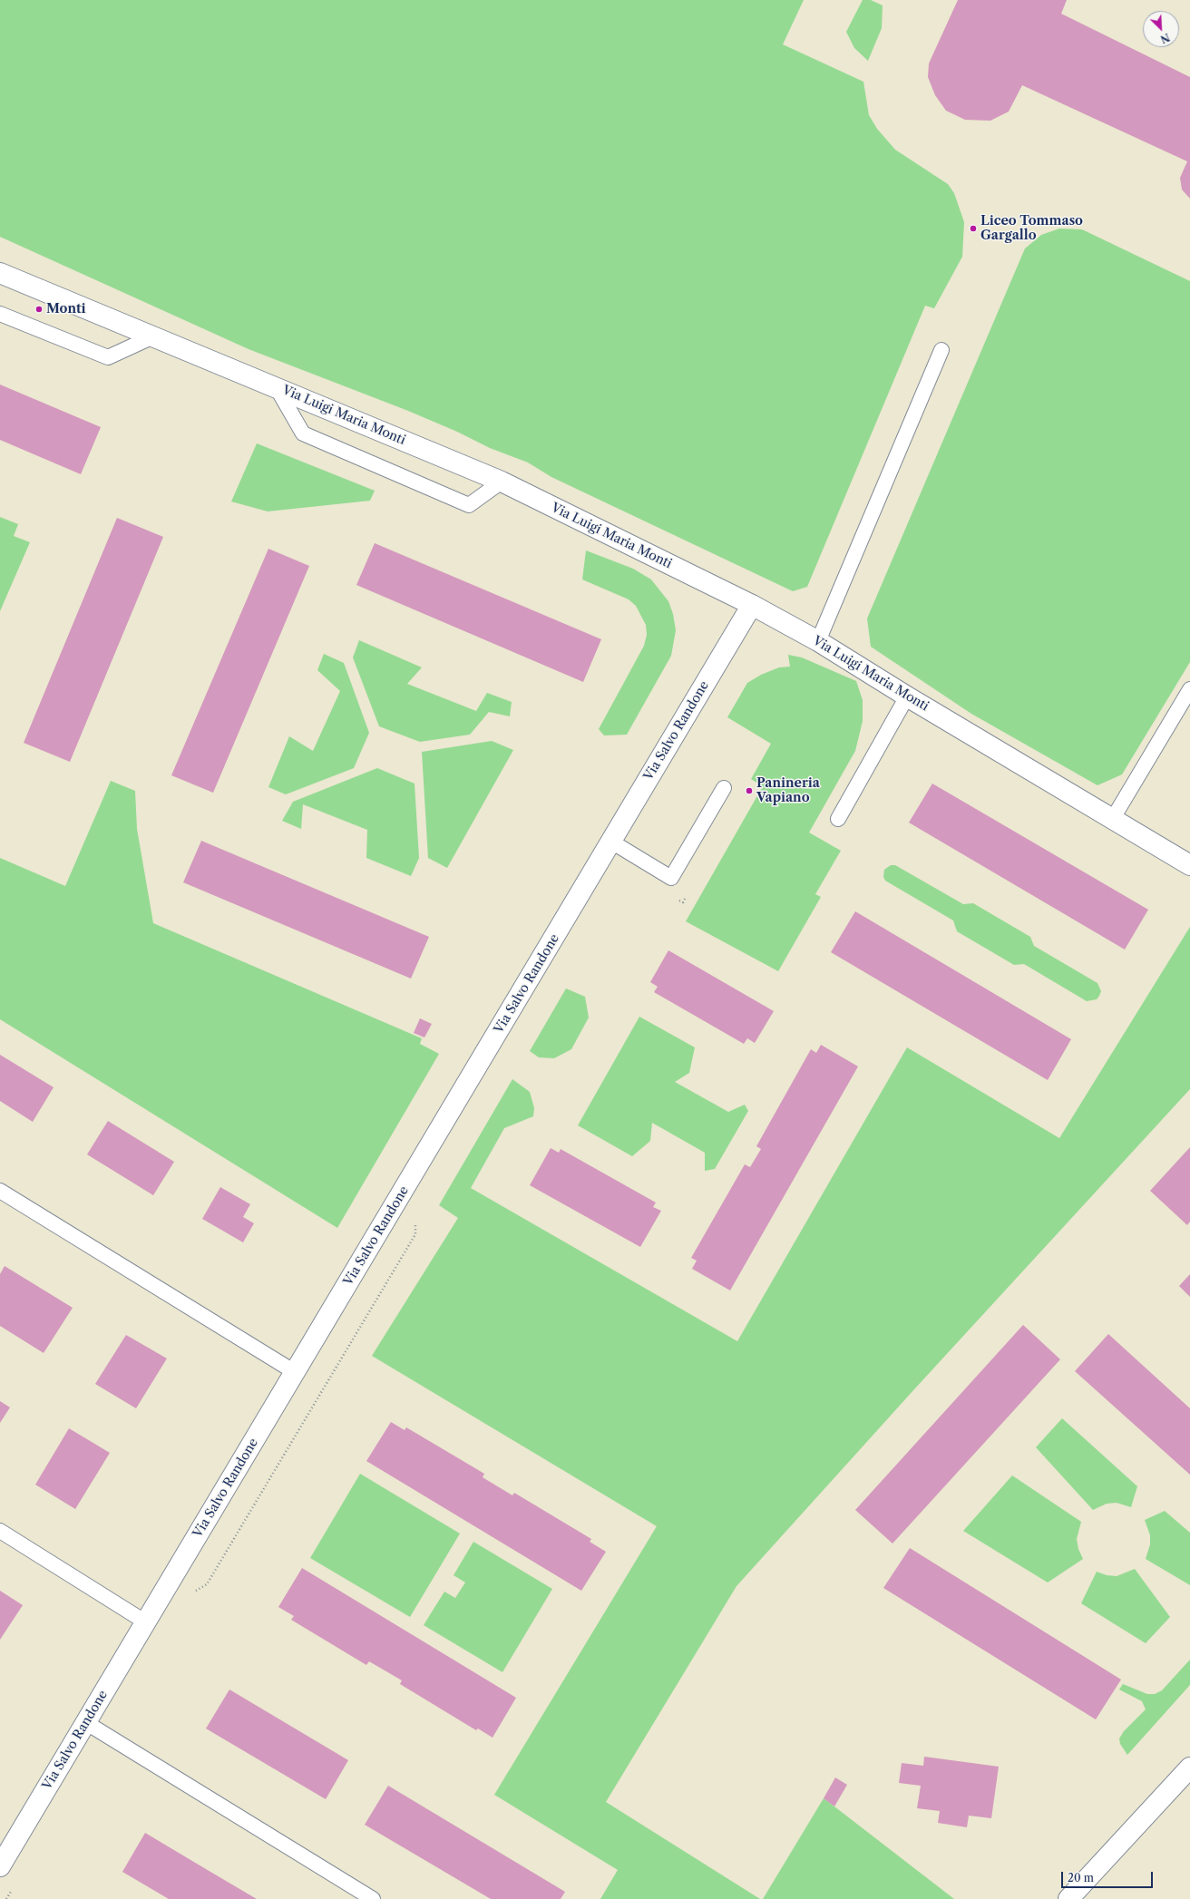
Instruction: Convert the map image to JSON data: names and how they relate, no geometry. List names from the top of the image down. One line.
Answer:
{"streets":{"street":["Via Luigi Maria Monti","Via Salvo Randone"]},"crossings":[["Via Luigi Maria Monti","Via Salvo Randone"]],"places":["Liceo Tommaso Gargallo","Monti","Panineria Vapiano"],"scale_bar":"20 m","north":"bottom right"}
